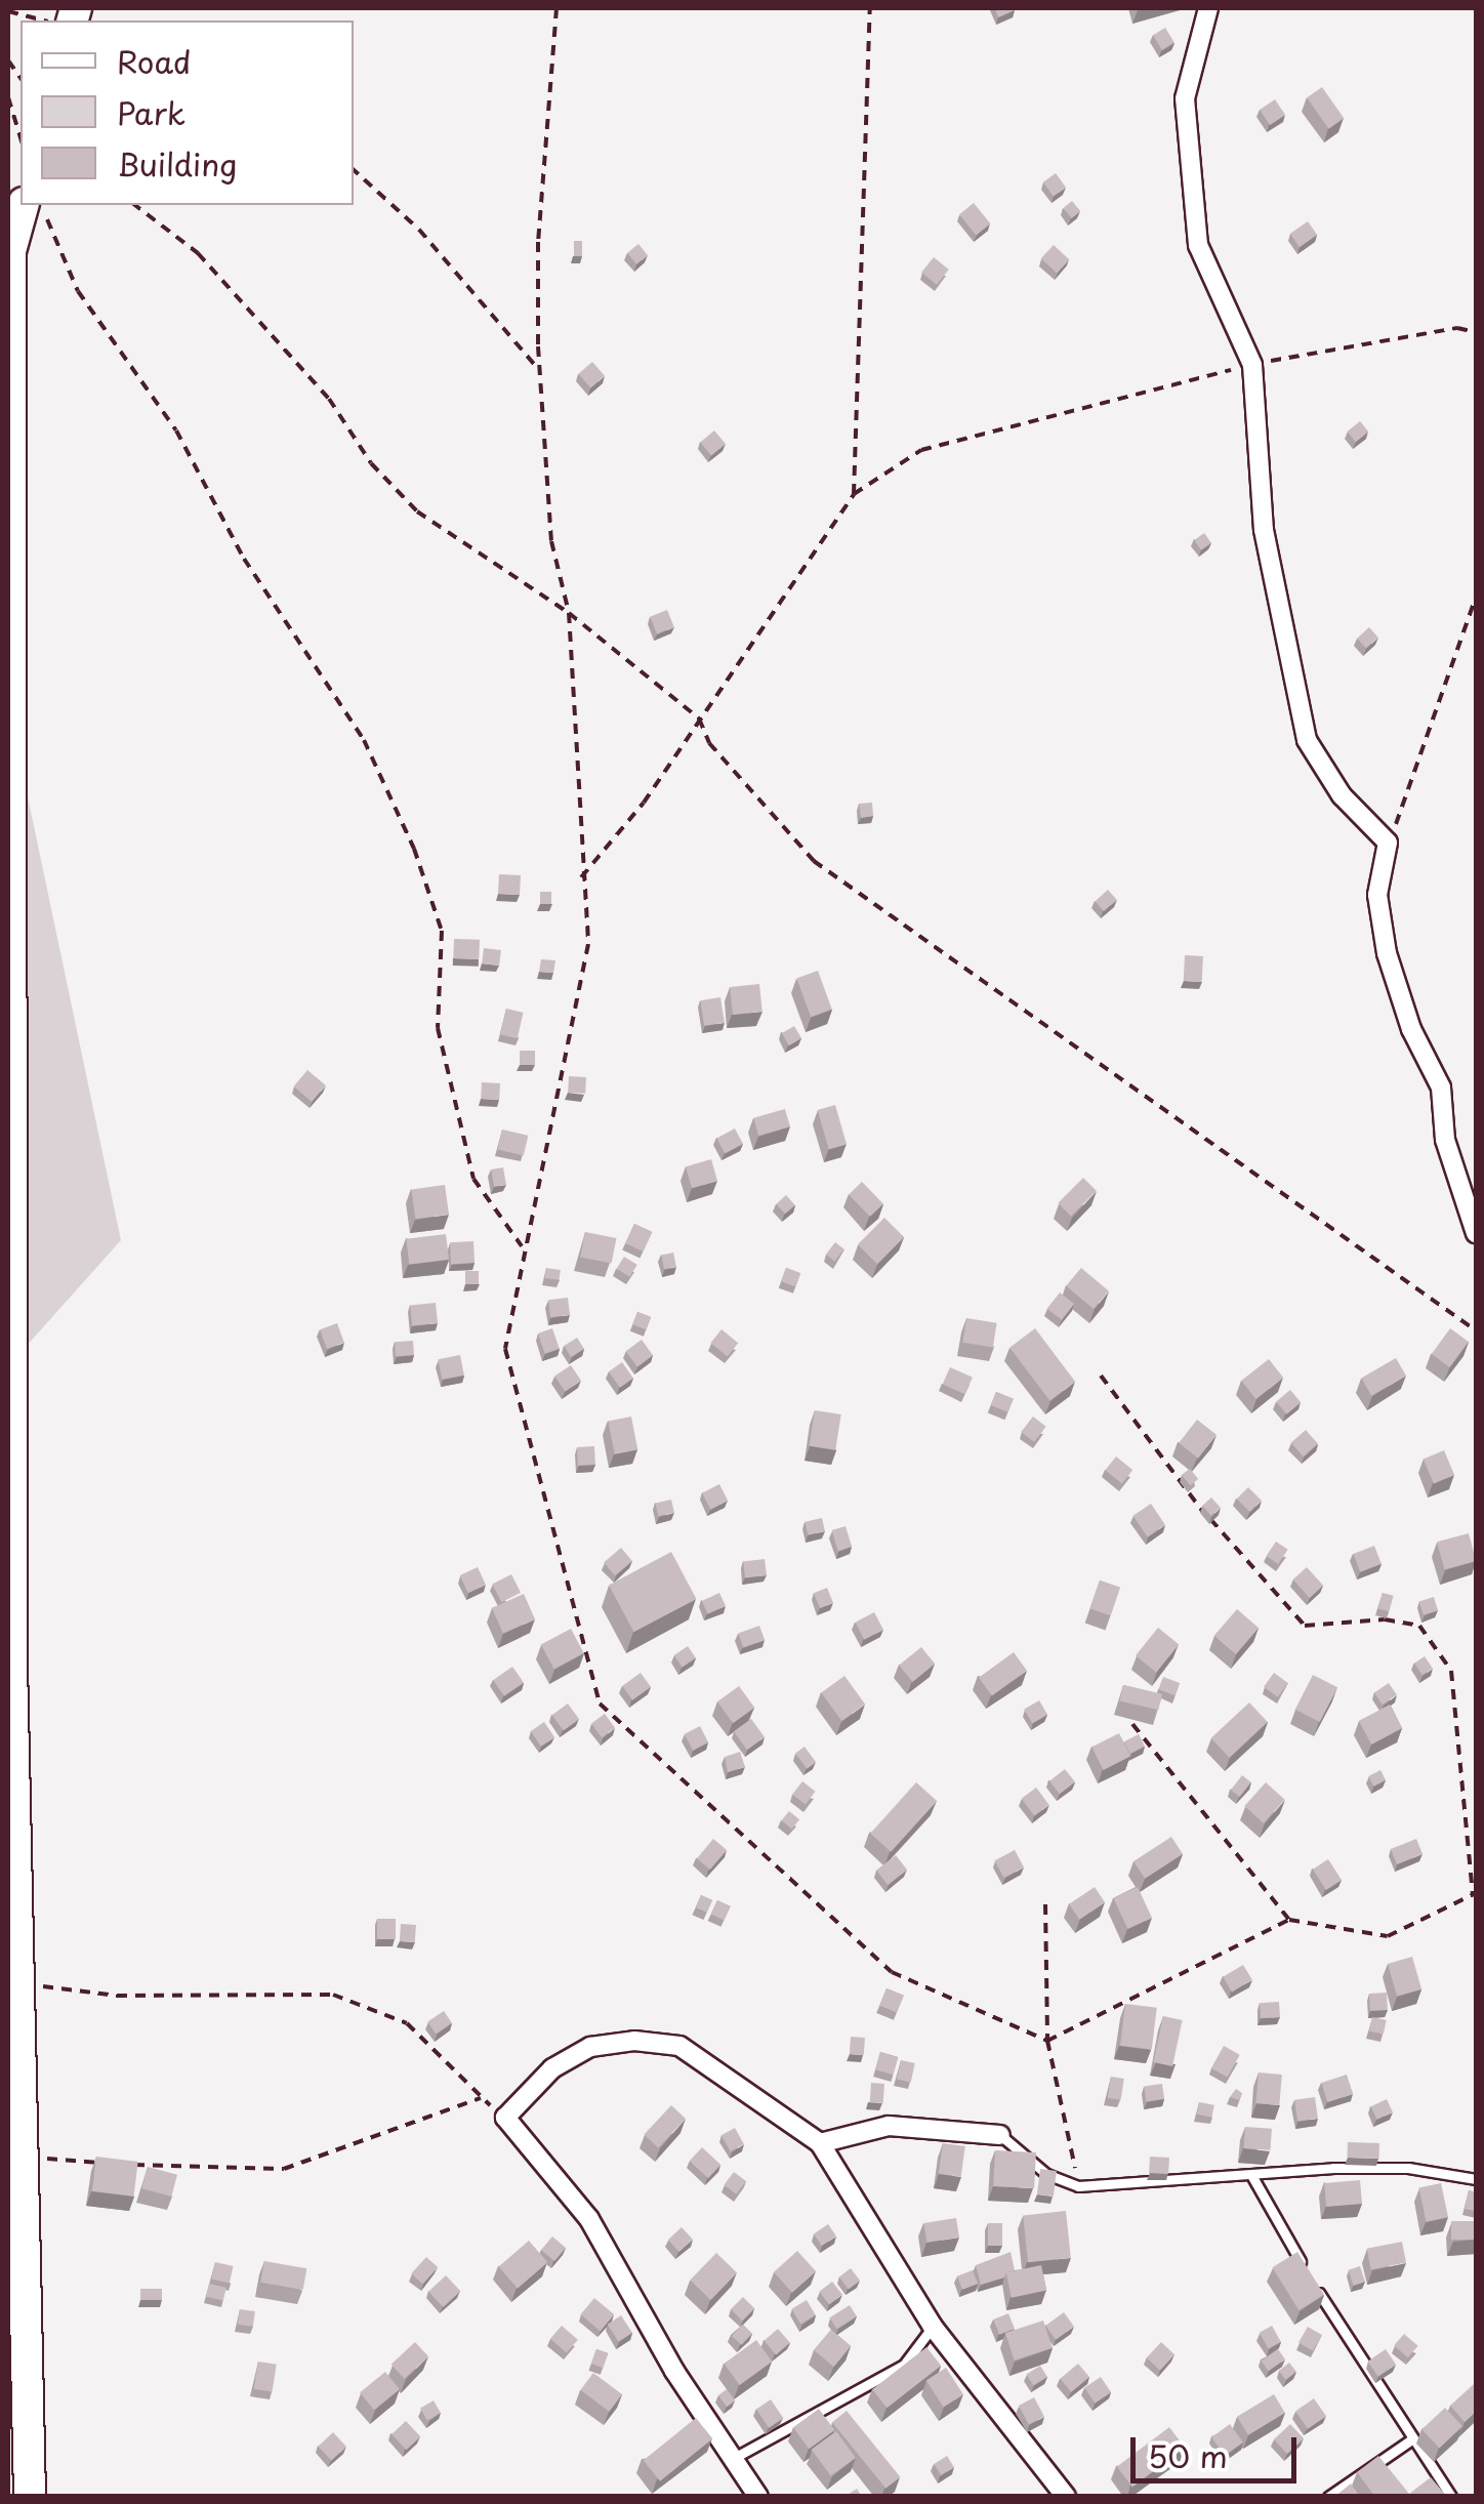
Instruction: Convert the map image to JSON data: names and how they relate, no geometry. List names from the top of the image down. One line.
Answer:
{"legend":["Road","Park","Building"],"scale_bar":"50 m"}
